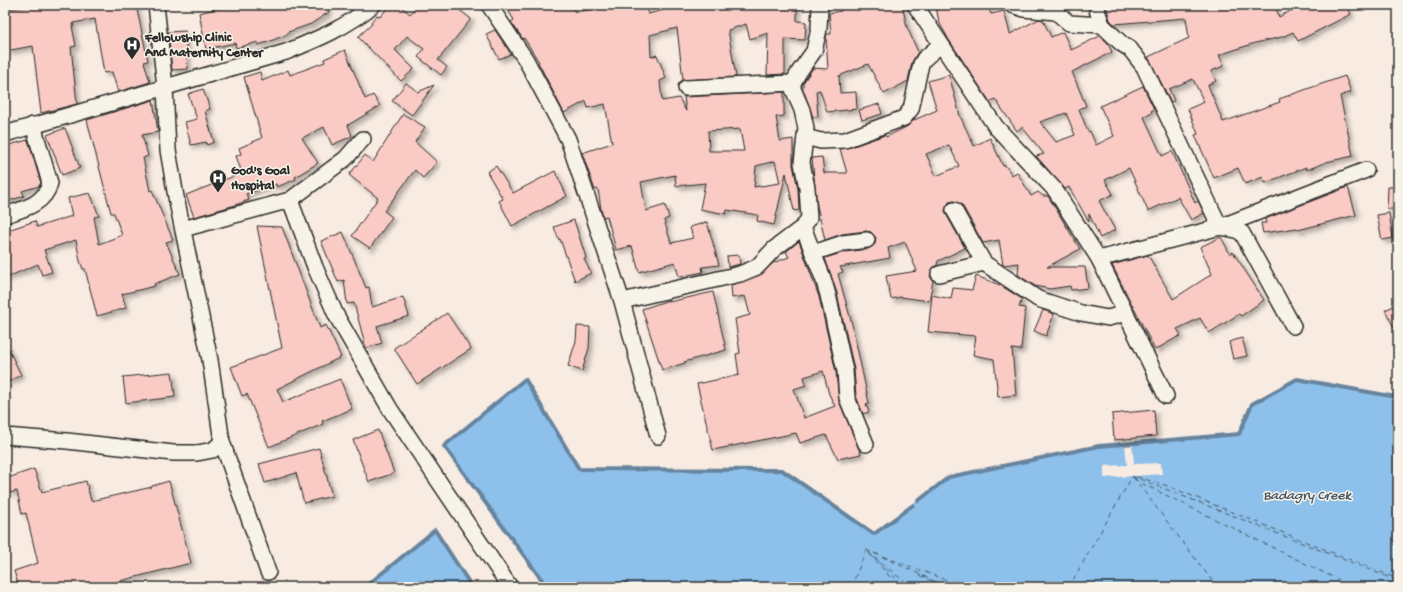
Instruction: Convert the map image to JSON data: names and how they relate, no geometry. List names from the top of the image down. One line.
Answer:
{"water":["Badagry Creek"],"places":{"hospital":["Fellowship Clinic And Maternity Center","God's Goal Hospital"]}}
